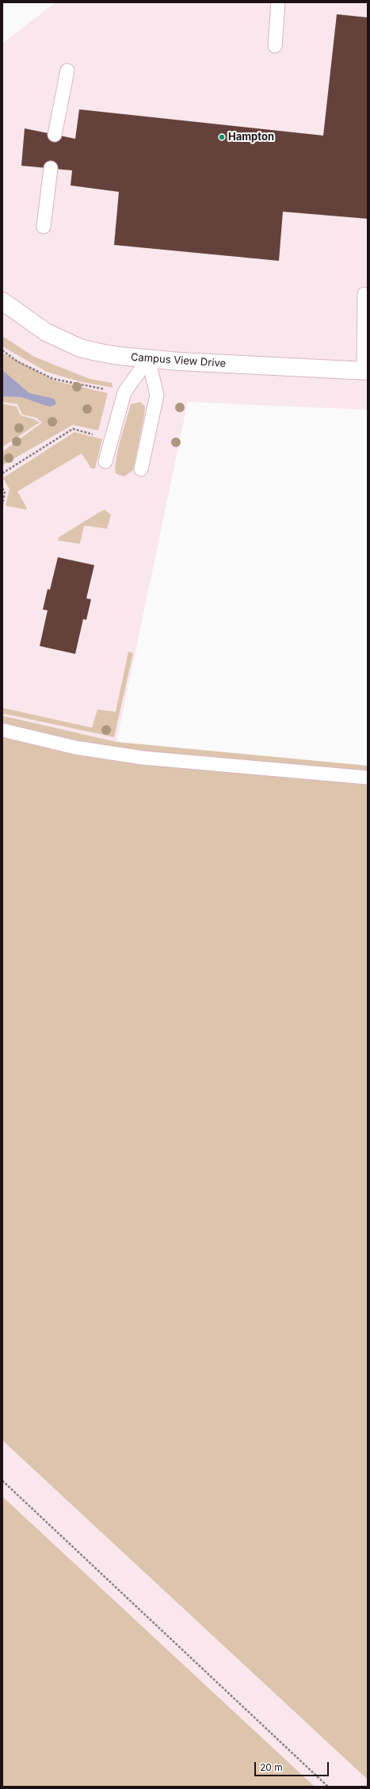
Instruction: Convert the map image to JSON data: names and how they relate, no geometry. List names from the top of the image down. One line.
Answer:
{"streets":{"street":["Campus View Drive"]},"places":["Hampton"],"scale_bar":"20 m"}
